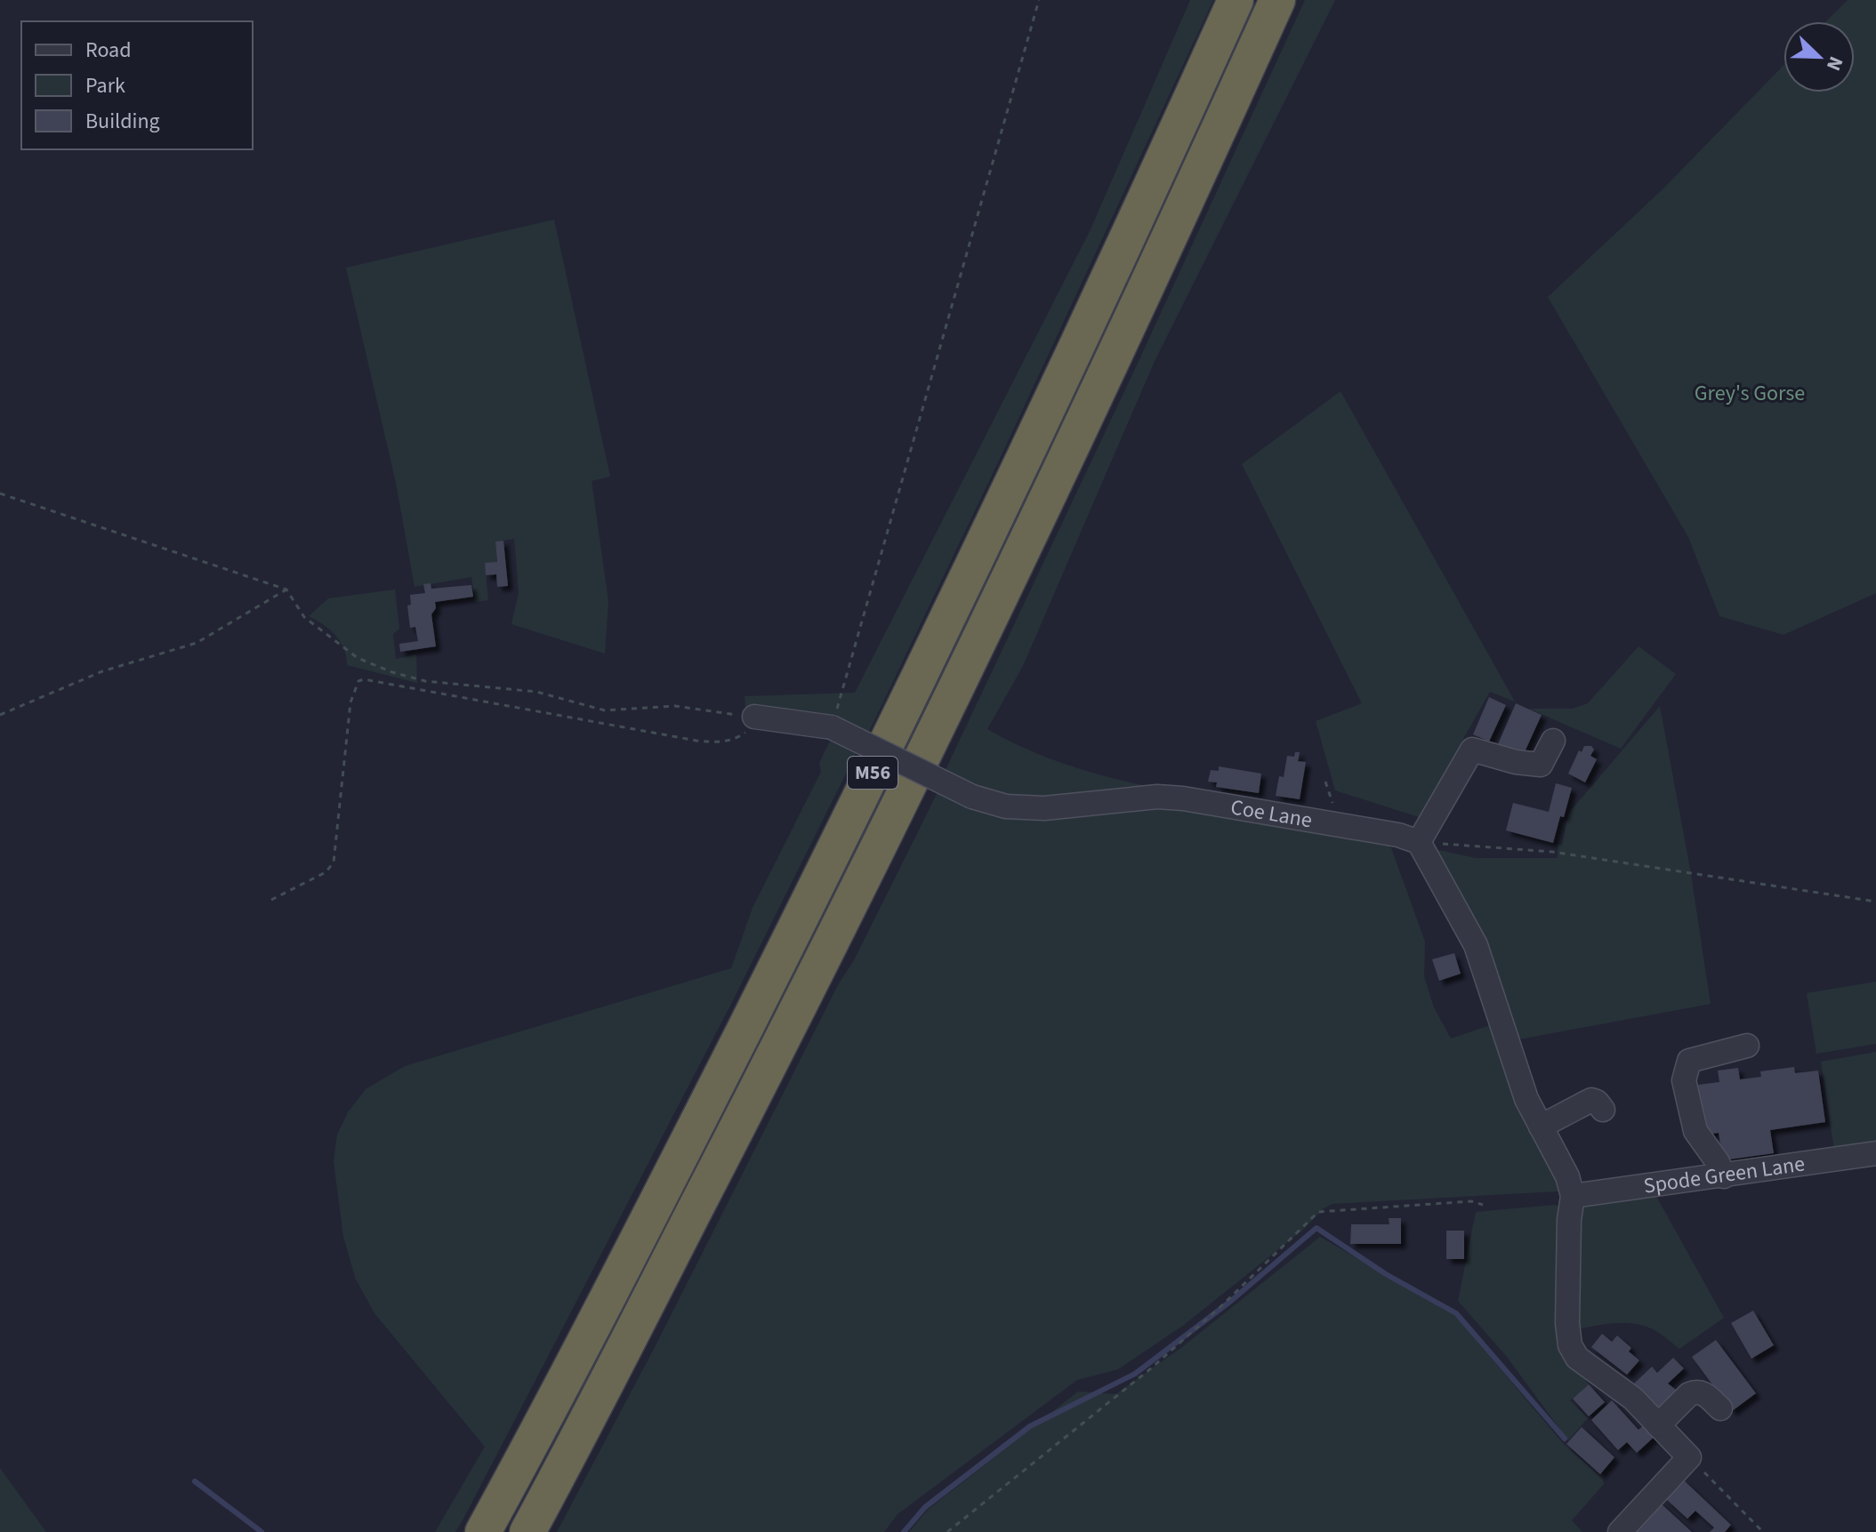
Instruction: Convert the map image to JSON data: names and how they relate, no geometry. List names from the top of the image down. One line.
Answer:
{"streets":{"highway":["M56"],"street":["Coe Lane","Spode Green Lane"]},"parks":["Grey's Gorse"],"legend":["Road","Park","Building"],"north":"bottom right"}
